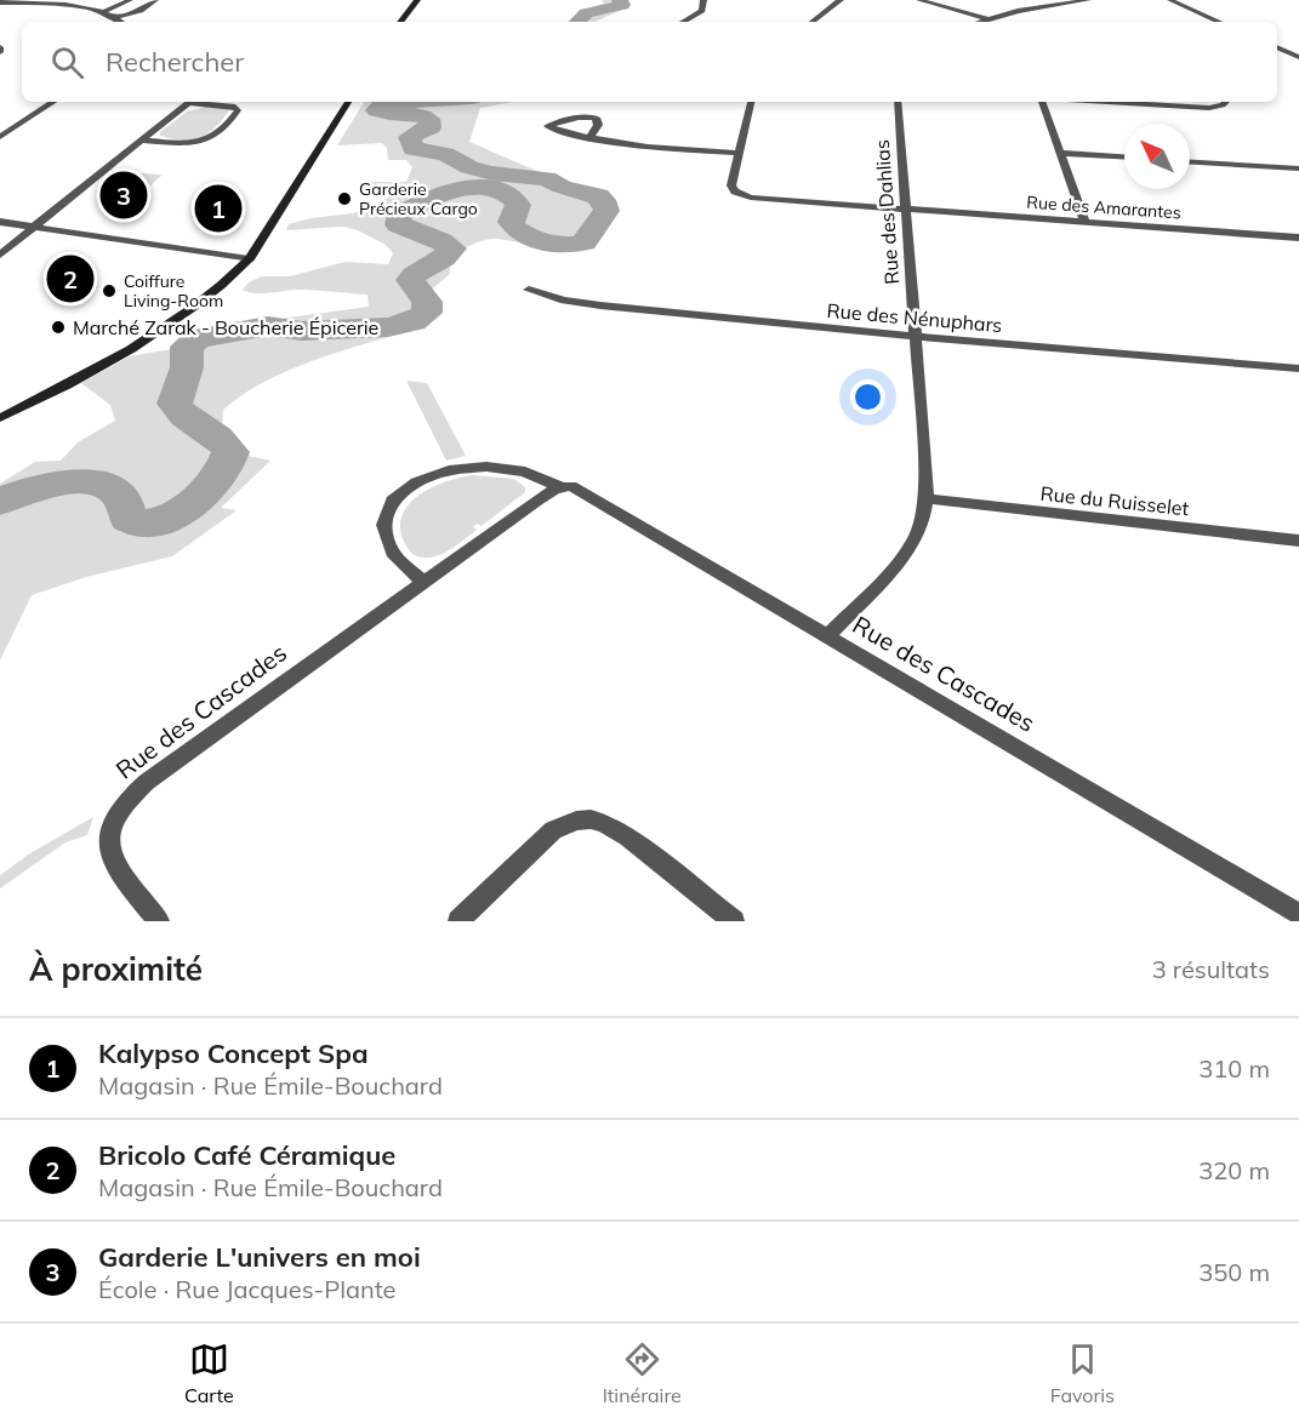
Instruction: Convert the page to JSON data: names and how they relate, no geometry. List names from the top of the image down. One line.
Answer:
{"streets":{"street":["Rue des Amarantes","Rue des Dahlias","Rue des Nénuphars","Rue du Ruisselet","Rue des Cascades"]},"crossings":[["Rue des Amarantes","Rue des Dahlias"],["Rue des Dahlias","Rue des Nénuphars"],["Rue des Dahlias","Rue du Ruisselet"],["Rue des Dahlias","Rue des Cascades"]],"places":["Garderie Précieux Cargo","Coiffure Living-Room","Marché Zarak - Boucherie Épicerie"],"north":"top left","page":{"search":"Rechercher","pins":["3","1","2"],"heading":["À proximité","3 résultats"],"list":[{"mark":"1","name":"Kalypso Concept Spa","note":"Magasin · Rue Émile-Bouchard","value":"310 m"},{"mark":"2","name":"Bricolo Café Céramique","note":"Magasin · Rue Émile-Bouchard","value":"320 m"},{"mark":"3","name":"Garderie L'univers en moi","note":"École · Rue Jacques-Plante","value":"350 m"}],"nav":["Carte","Itinéraire","Favoris"]}}
